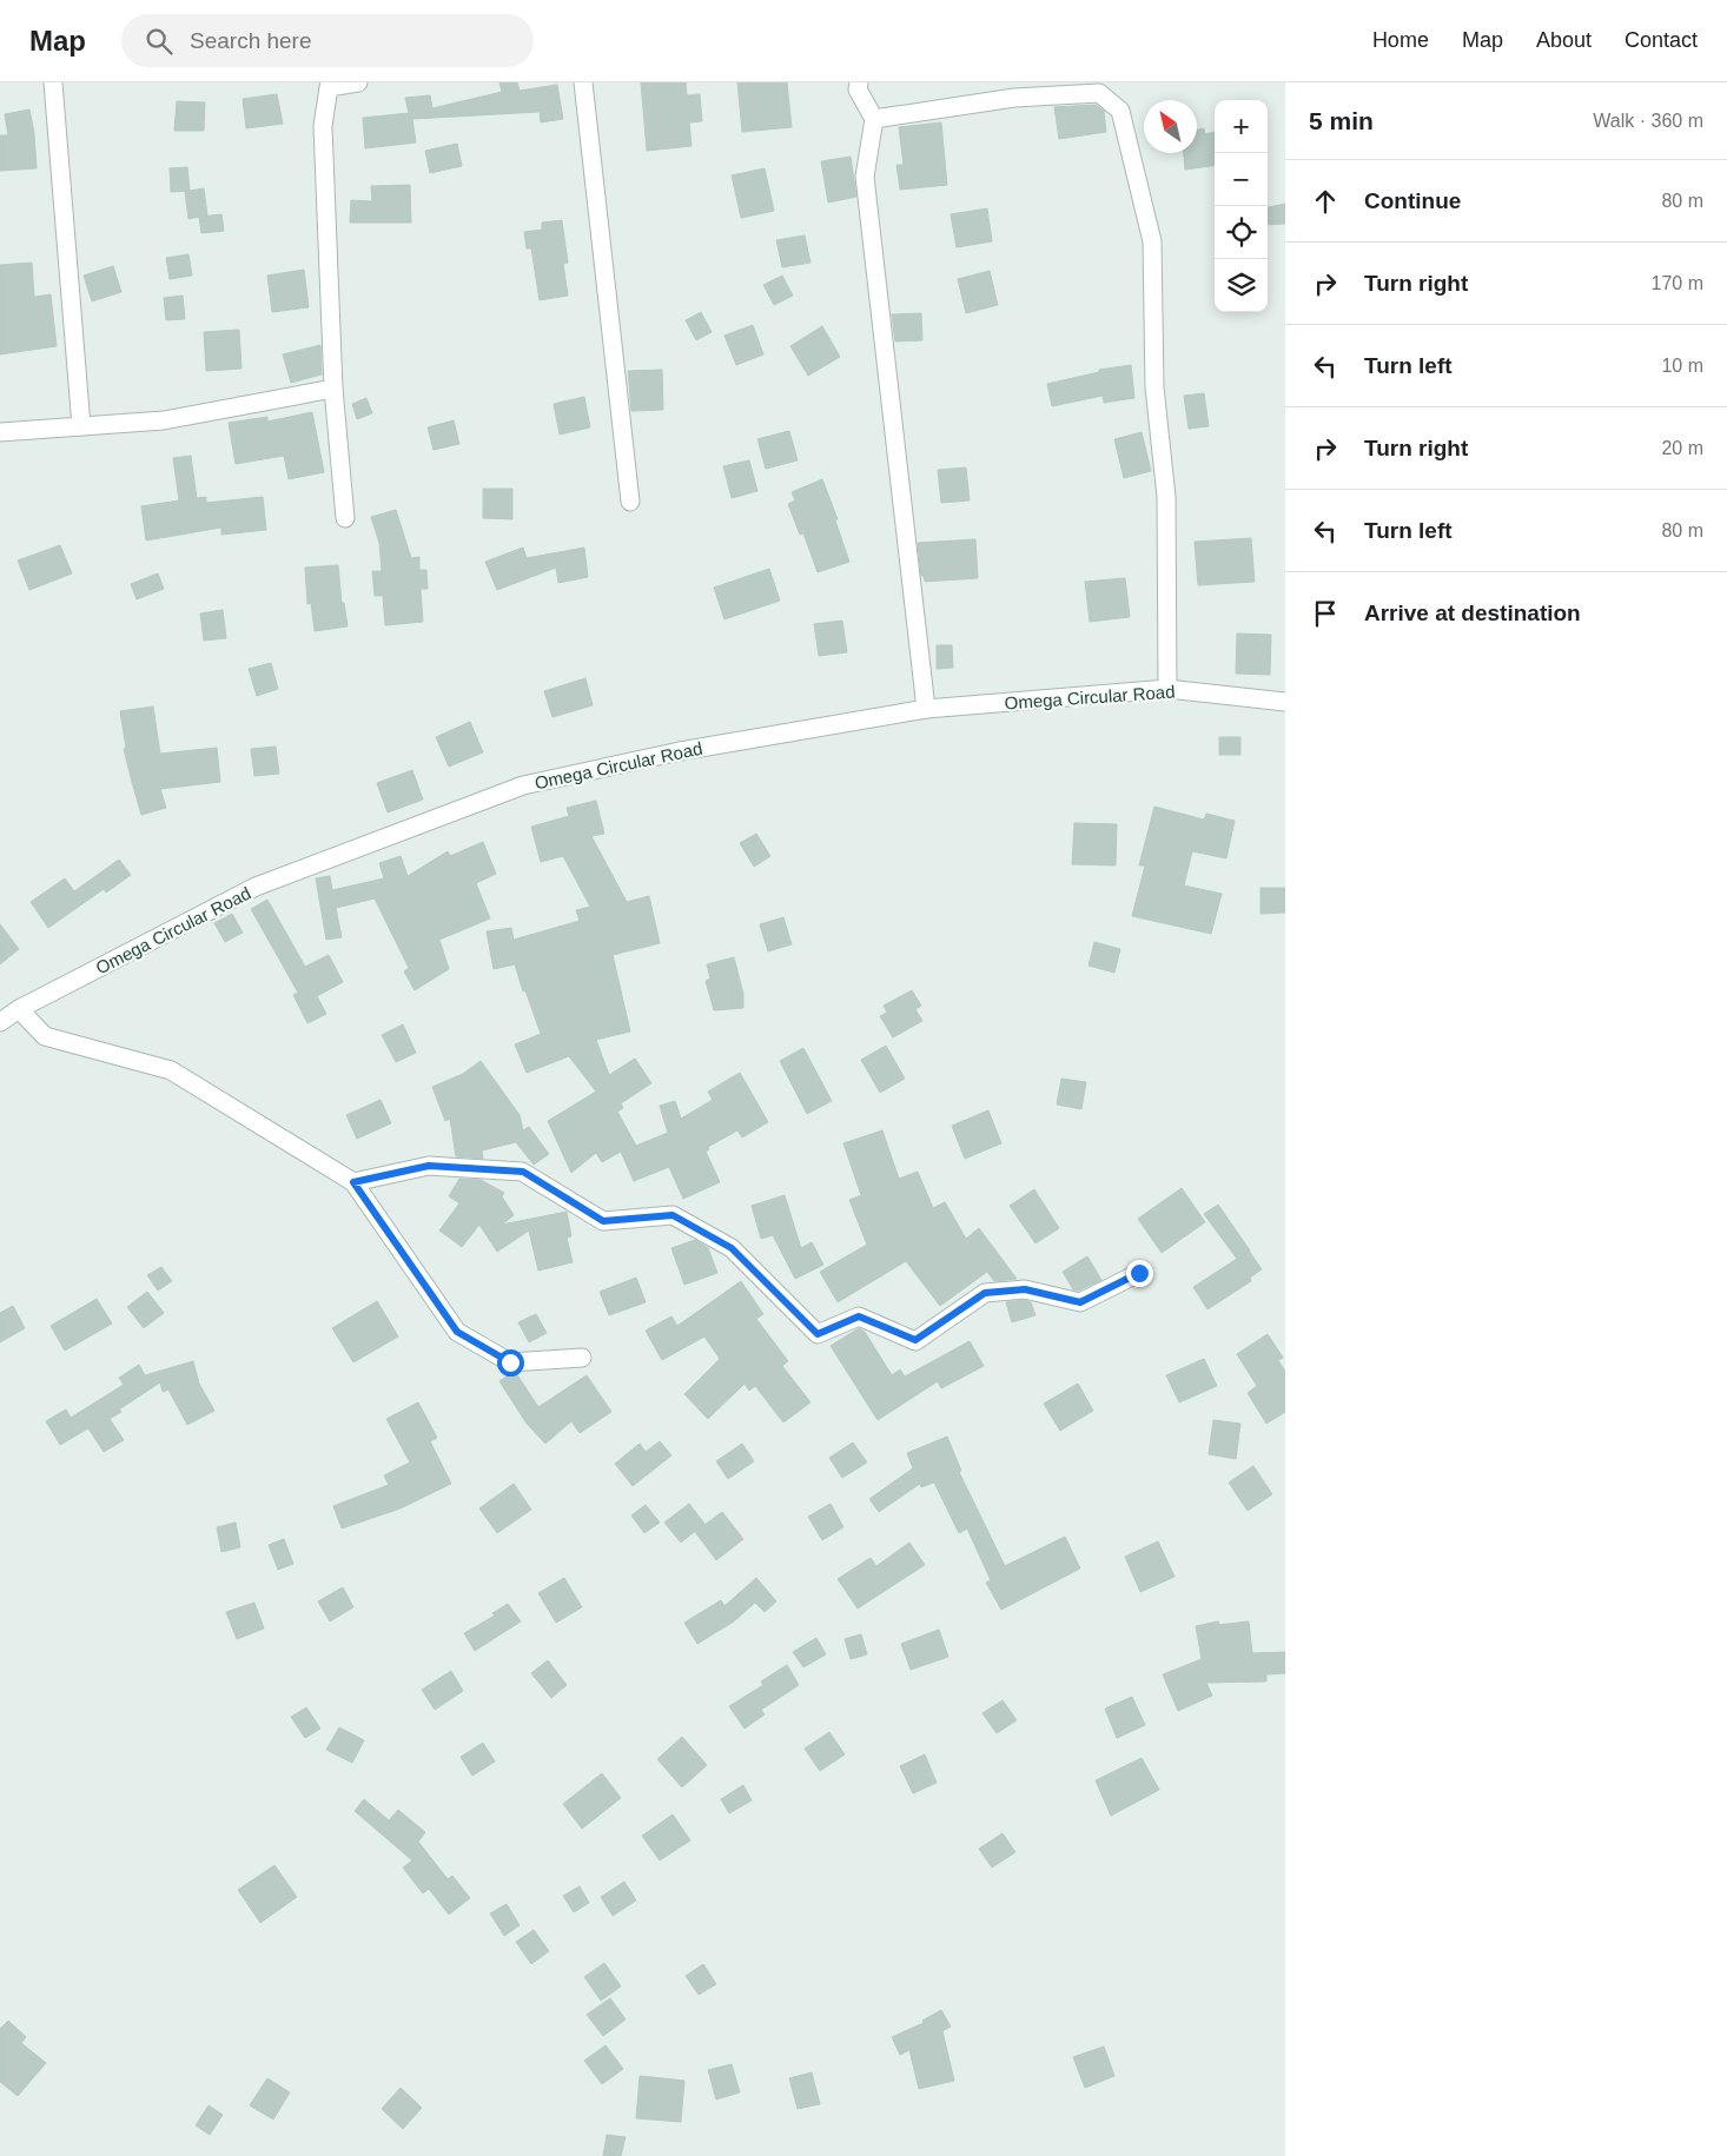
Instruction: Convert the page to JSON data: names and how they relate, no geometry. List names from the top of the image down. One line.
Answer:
{"streets":{"street":["Omega Circular Road"]},"north":"top left","page":{"header":"Map","search":"Search here","nav":["Home","Map","About","Contact"],"heading":["5 min","Walk · 360 m"],"map_buttons":["+","−"],"list":[["Continue","80 m"],["Turn right","170 m"],["Turn left","10 m"],["Turn right","20 m"],["Turn left","80 m"],"Arrive at destination"]}}
